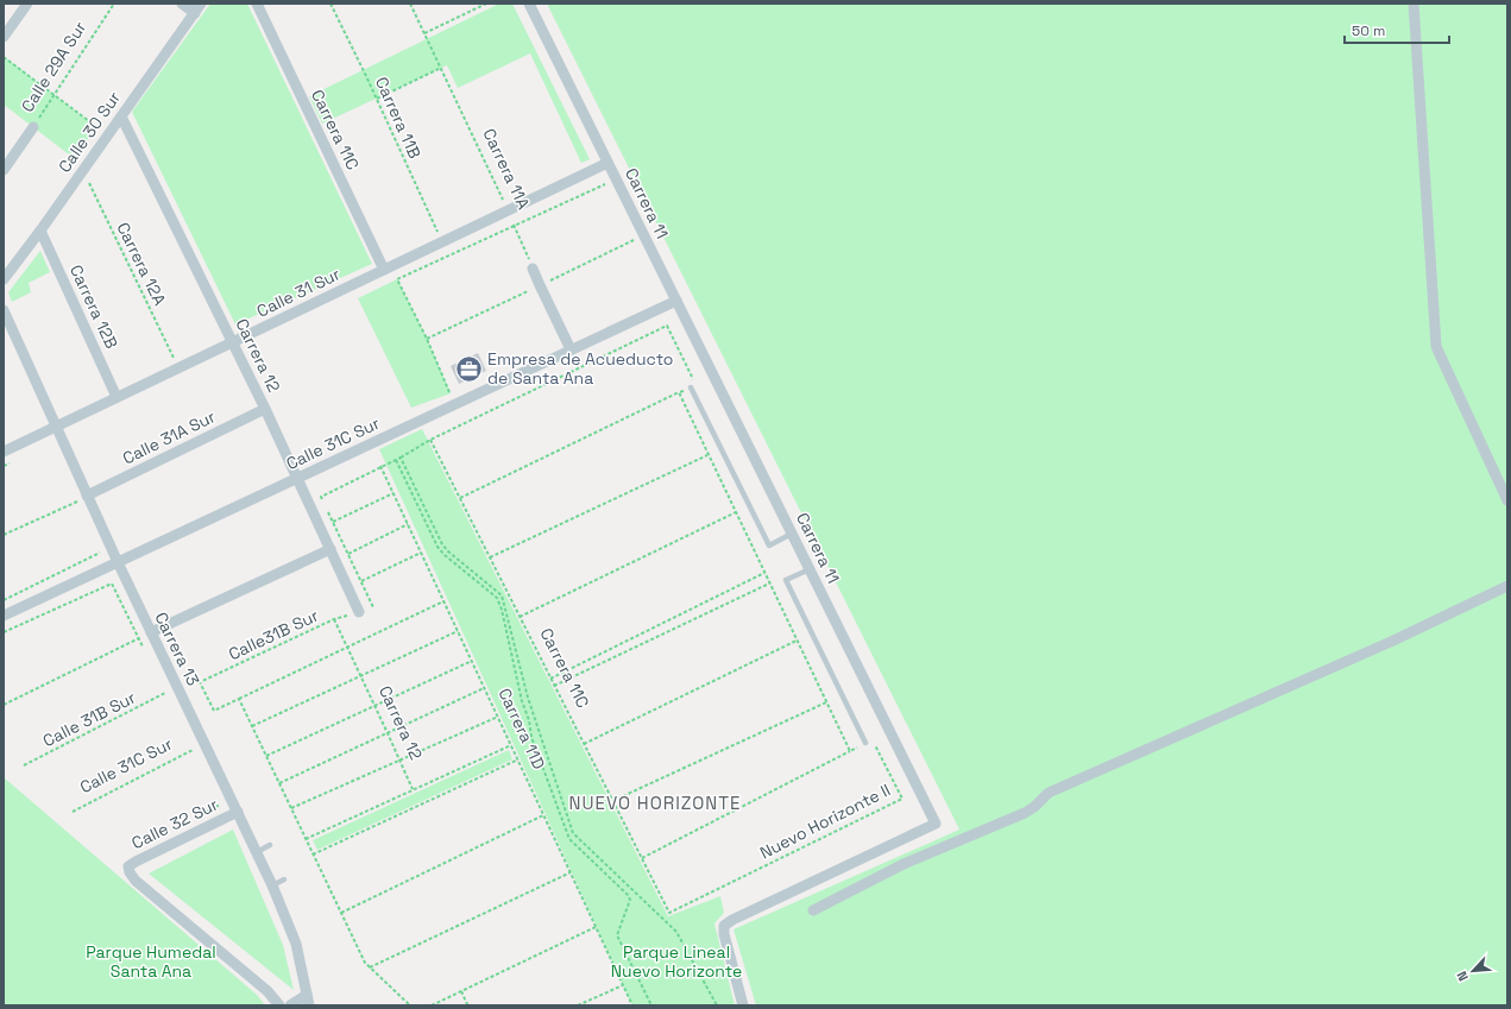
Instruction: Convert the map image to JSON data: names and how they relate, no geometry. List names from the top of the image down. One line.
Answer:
{"streets":{"street":["Calle 29A Sur","Carrera 11C","Calle 30 Sur","Carrera 11","Calle 31 Sur","Carrera 12B","Carrera 12","Calle 31A Sur","Calle 31C Sur","Carrera 13","Calle 32 Sur"],"path":["Carrera 11B","Carrera 11A","Carrera 12A","Calle31B Sur","Calle 31B Sur","Carrera 11D","Nuevo Horizonte II"]},"crossings":[["Carrera 11B","Calle 31 Sur"],["Carrera 11C","Calle 31 Sur"],["Carrera 11C","Nuevo Horizonte II"],["Calle 30 Sur","Carrera 12A"],["Calle 30 Sur","Carrera 12B"],["Calle 30 Sur","Carrera 12"],["Carrera 11A","Calle 31 Sur"],["Carrera 11","Calle 31 Sur"],["Carrera 11","Calle 31C Sur"],["Carrera 12A","Calle 31 Sur"],["Calle 31 Sur","Carrera 12B"],["Calle 31 Sur","Carrera 12"],["Calle 31 Sur","Carrera 13"],["Carrera 12","Calle 31A Sur"],["Carrera 12","Calle 31C Sur"],["Carrera 12","Calle31B Sur"],["Calle 31A Sur","Carrera 13"],["Calle 31C Sur","Carrera 13"],["Carrera 13","Calle 32 Sur"]],"districts":["NUEVO HORIZONTE"],"parks":["Parque Humedal Santa Ana","Parque Lineal Nuevo Horizonte"],"places":{"office":["Empresa de Acueducto de Santa Ana"]},"scale_bar":"50 m","north":"bottom left"}
